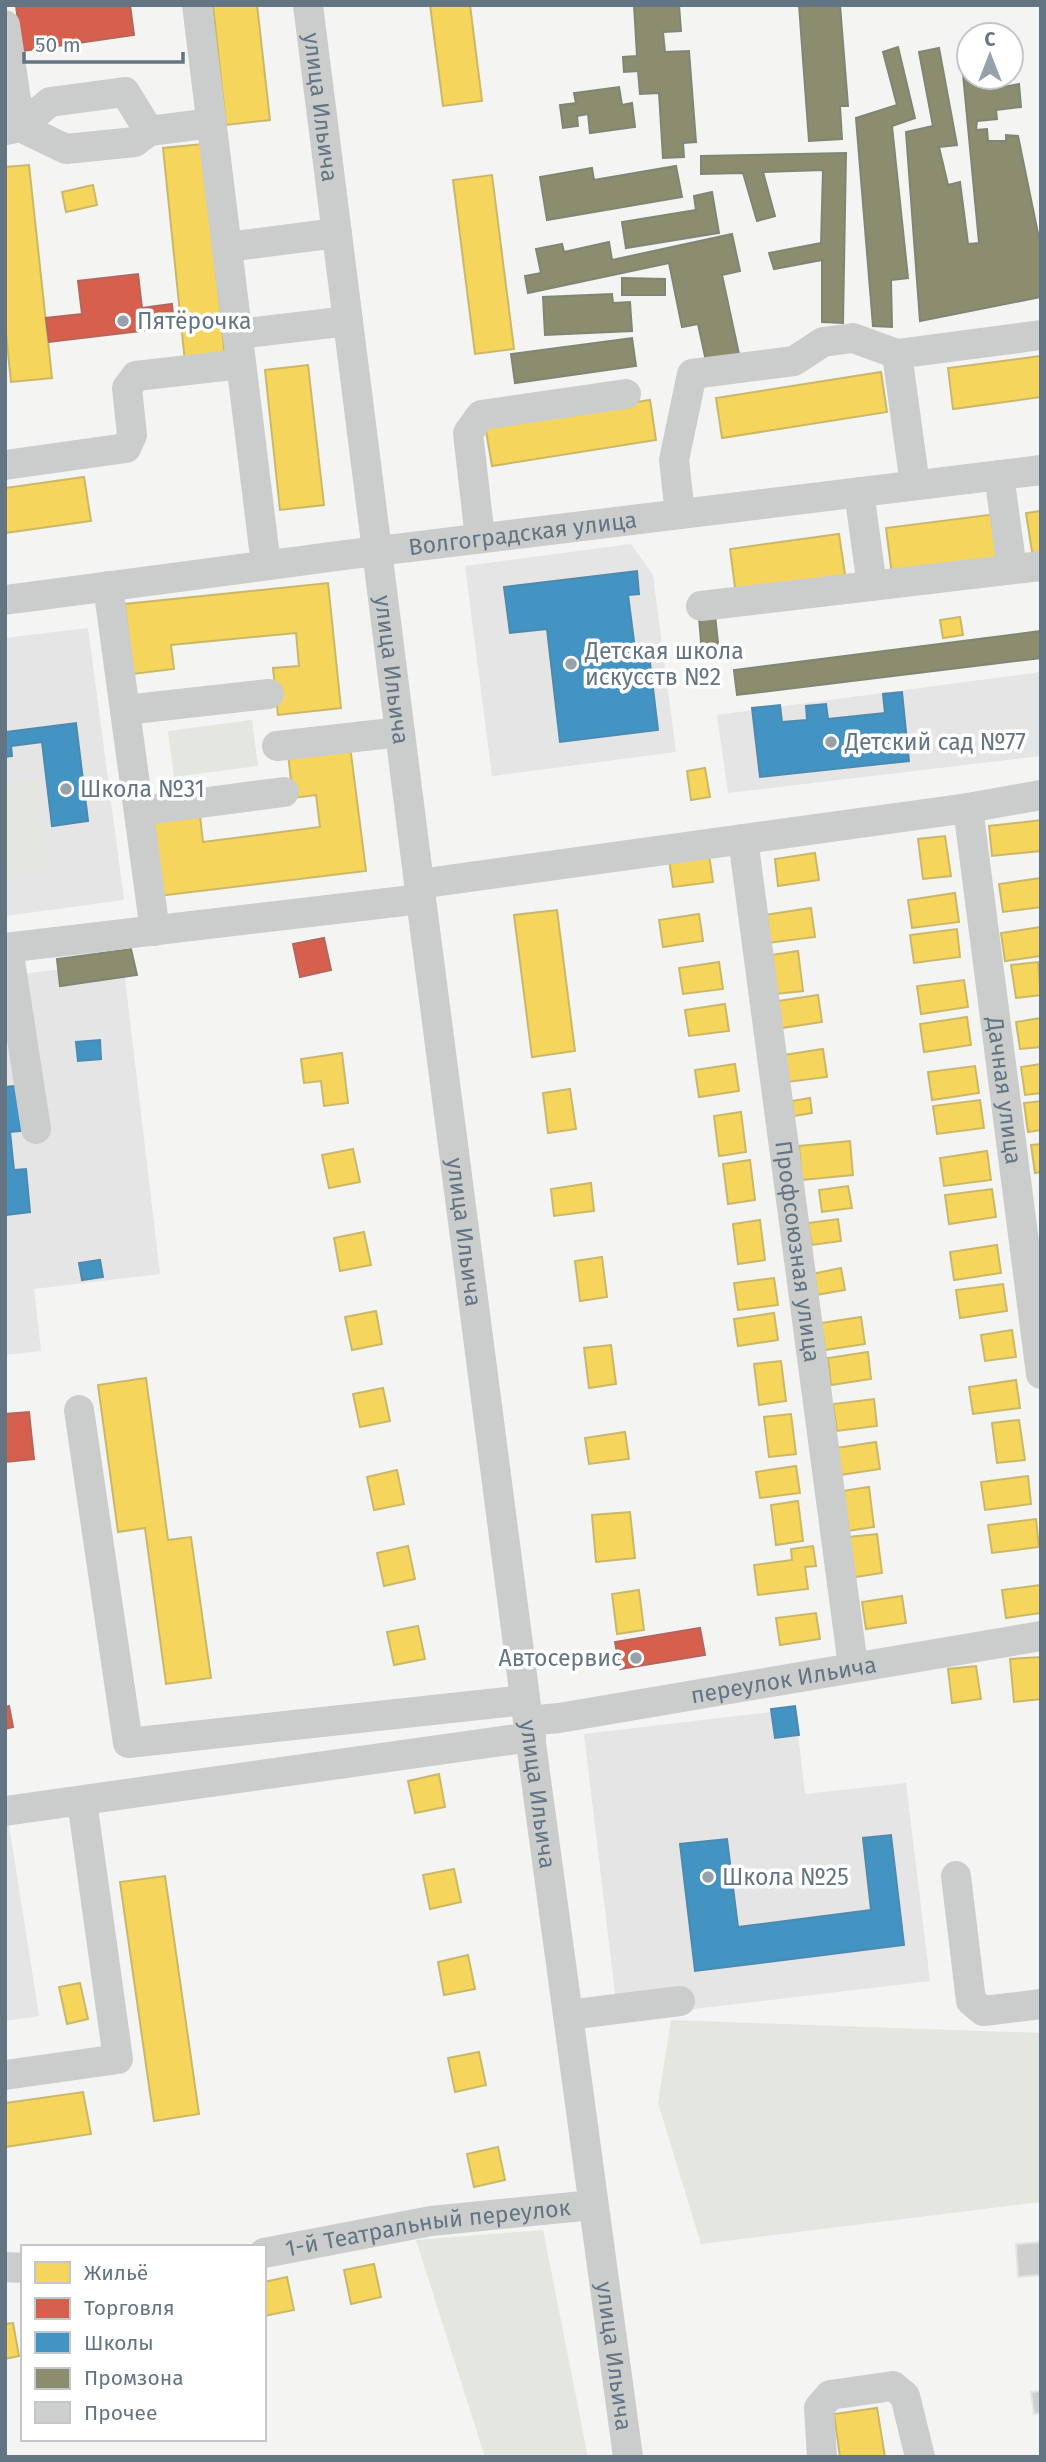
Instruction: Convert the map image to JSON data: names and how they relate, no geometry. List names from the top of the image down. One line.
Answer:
{"streets":{"street":["улица Ильича","Волгоградская улица","Дачная улица","Профсоюзная улица","переулок Ильича","1-й Театральный переулок"]},"crossings":[["улица Ильича","Волгоградская улица"],["улица Ильича","переулок Ильича"],["улица Ильича","1-й Театральный переулок"],["Профсоюзная улица","переулок Ильича"]],"places":["Пятёрочка","Детская школа искусств №2","Детский сад №77","Школа №31","Автосервис","Школа №25"],"legend":["Жильё","Торговля","Школы","Промзона","Прочее"],"scale_bar":"50 m","north":"top"}
